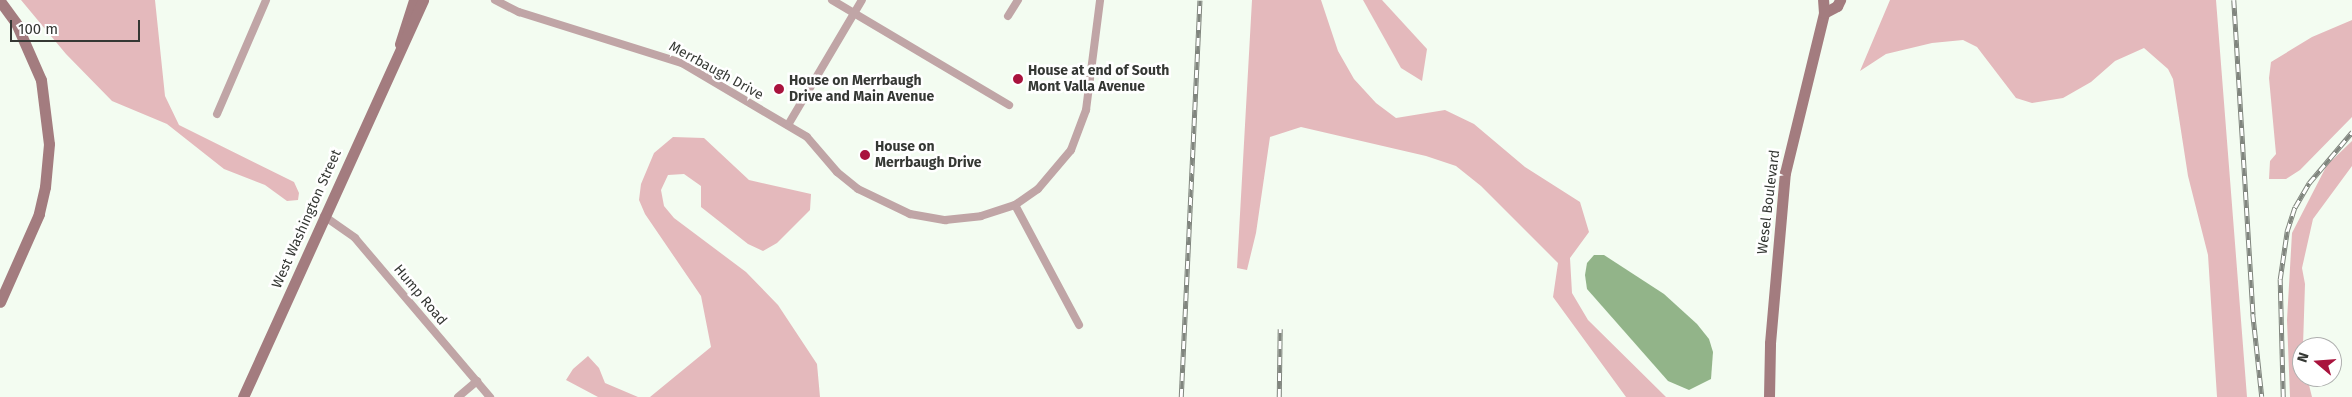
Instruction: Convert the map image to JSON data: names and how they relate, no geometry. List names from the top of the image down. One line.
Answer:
{"streets":{"main road":["Wesel Boulevard","West Washington Street"],"street":["Merrbaugh Drive","Hump Road"]},"crossings":[["West Washington Street","Hump Road"]],"places":["House at end of South Mont Valla Avenue","House on Merrbaugh Drive and Main Avenue","House on Merrbaugh Drive"],"scale_bar":"100 m","north":"left"}
